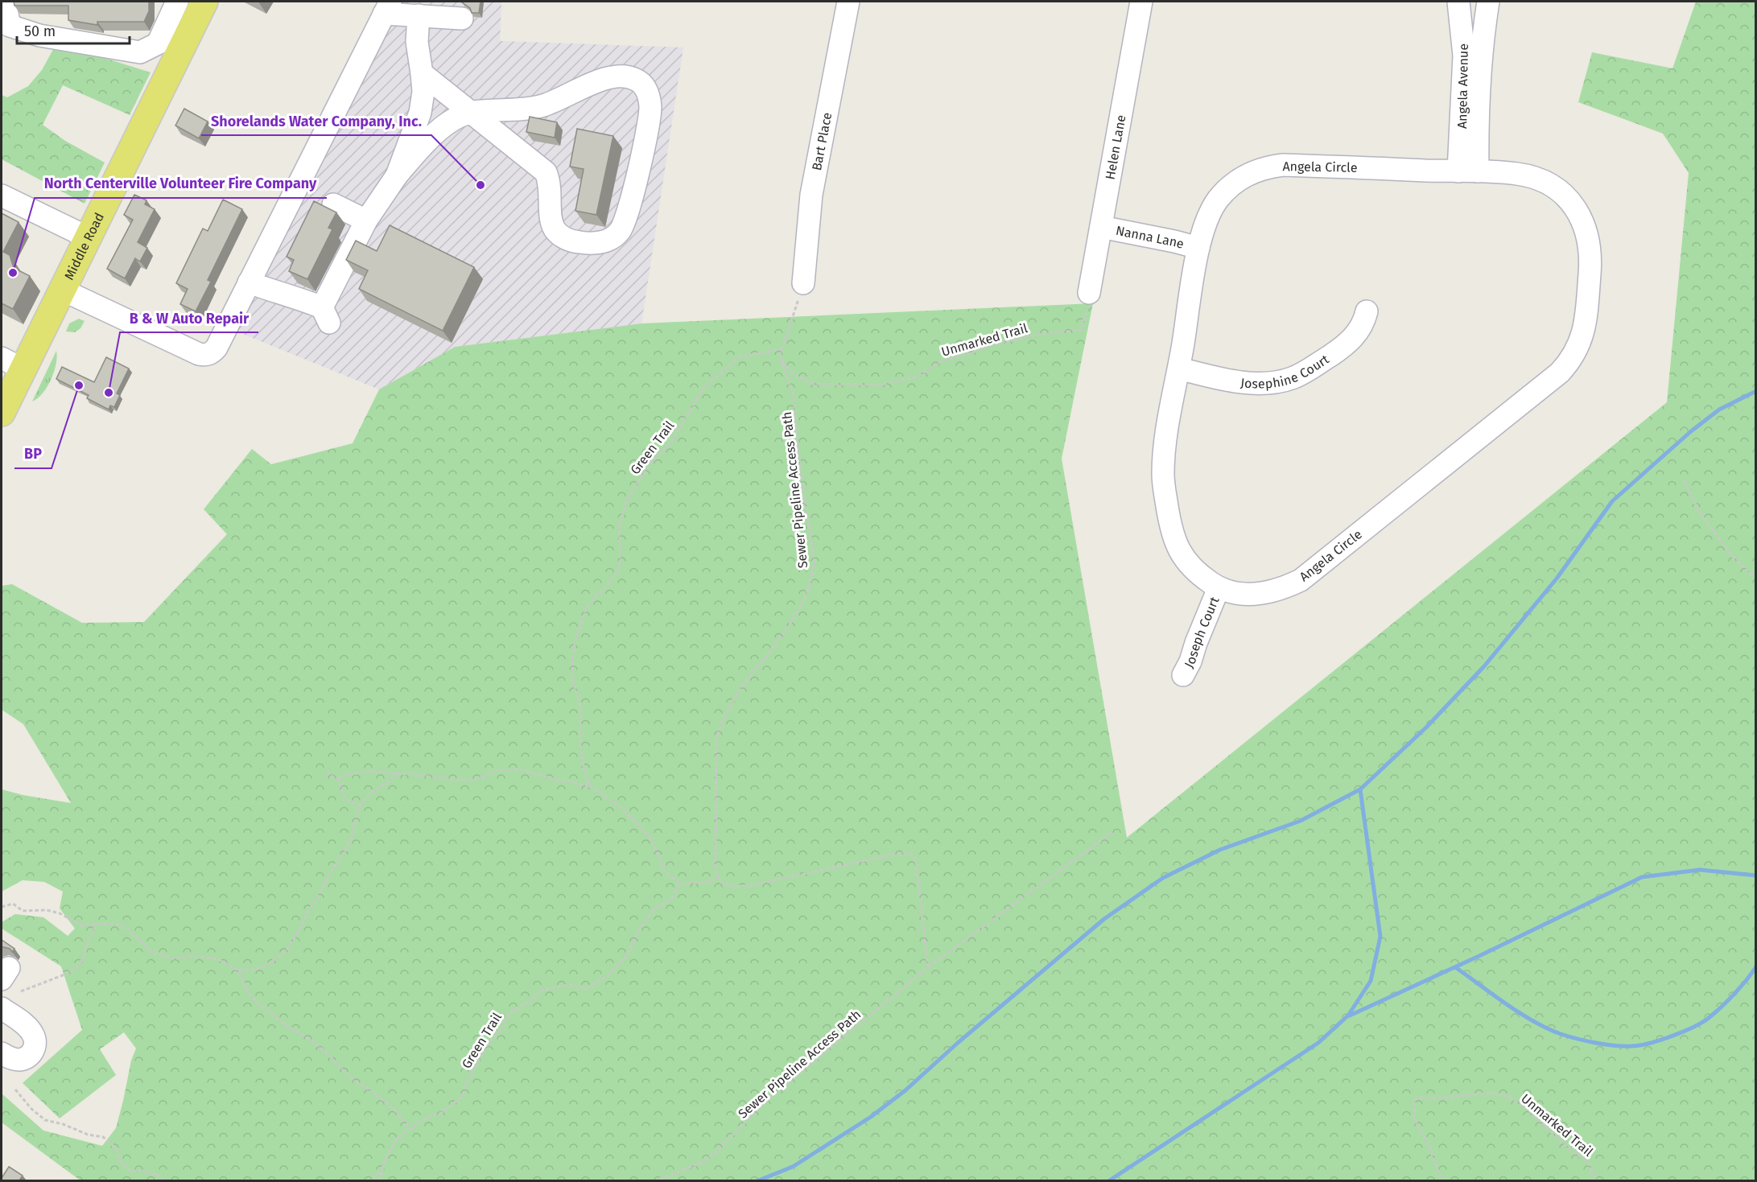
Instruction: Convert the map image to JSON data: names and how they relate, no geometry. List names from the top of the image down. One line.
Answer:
{"streets":{"main road":["Middle Road"],"street":["Angela Avenue","Bart Place","Helen Lane","Angela Circle","Nanna Lane","Josephine Court","Joseph Court"],"path":["Unmarked Trail","Green Trail","Sewer Pipeline Access Path"]},"crossings":[["Angela Avenue","Angela Circle"],["Bart Place","Sewer Pipeline Access Path"],["Helen Lane","Nanna Lane"],["Helen Lane","Unmarked Trail"],["Angela Circle","Nanna Lane"],["Angela Circle","Josephine Court"],["Angela Circle","Joseph Court"],["Unmarked Trail","Sewer Pipeline Access Path"],["Green Trail","Sewer Pipeline Access Path"]],"places":["Shorelands Water Company, Inc.","North Centerville Volunteer Fire Company","BP","B & W Auto Repair"],"scale_bar":"50 m"}
